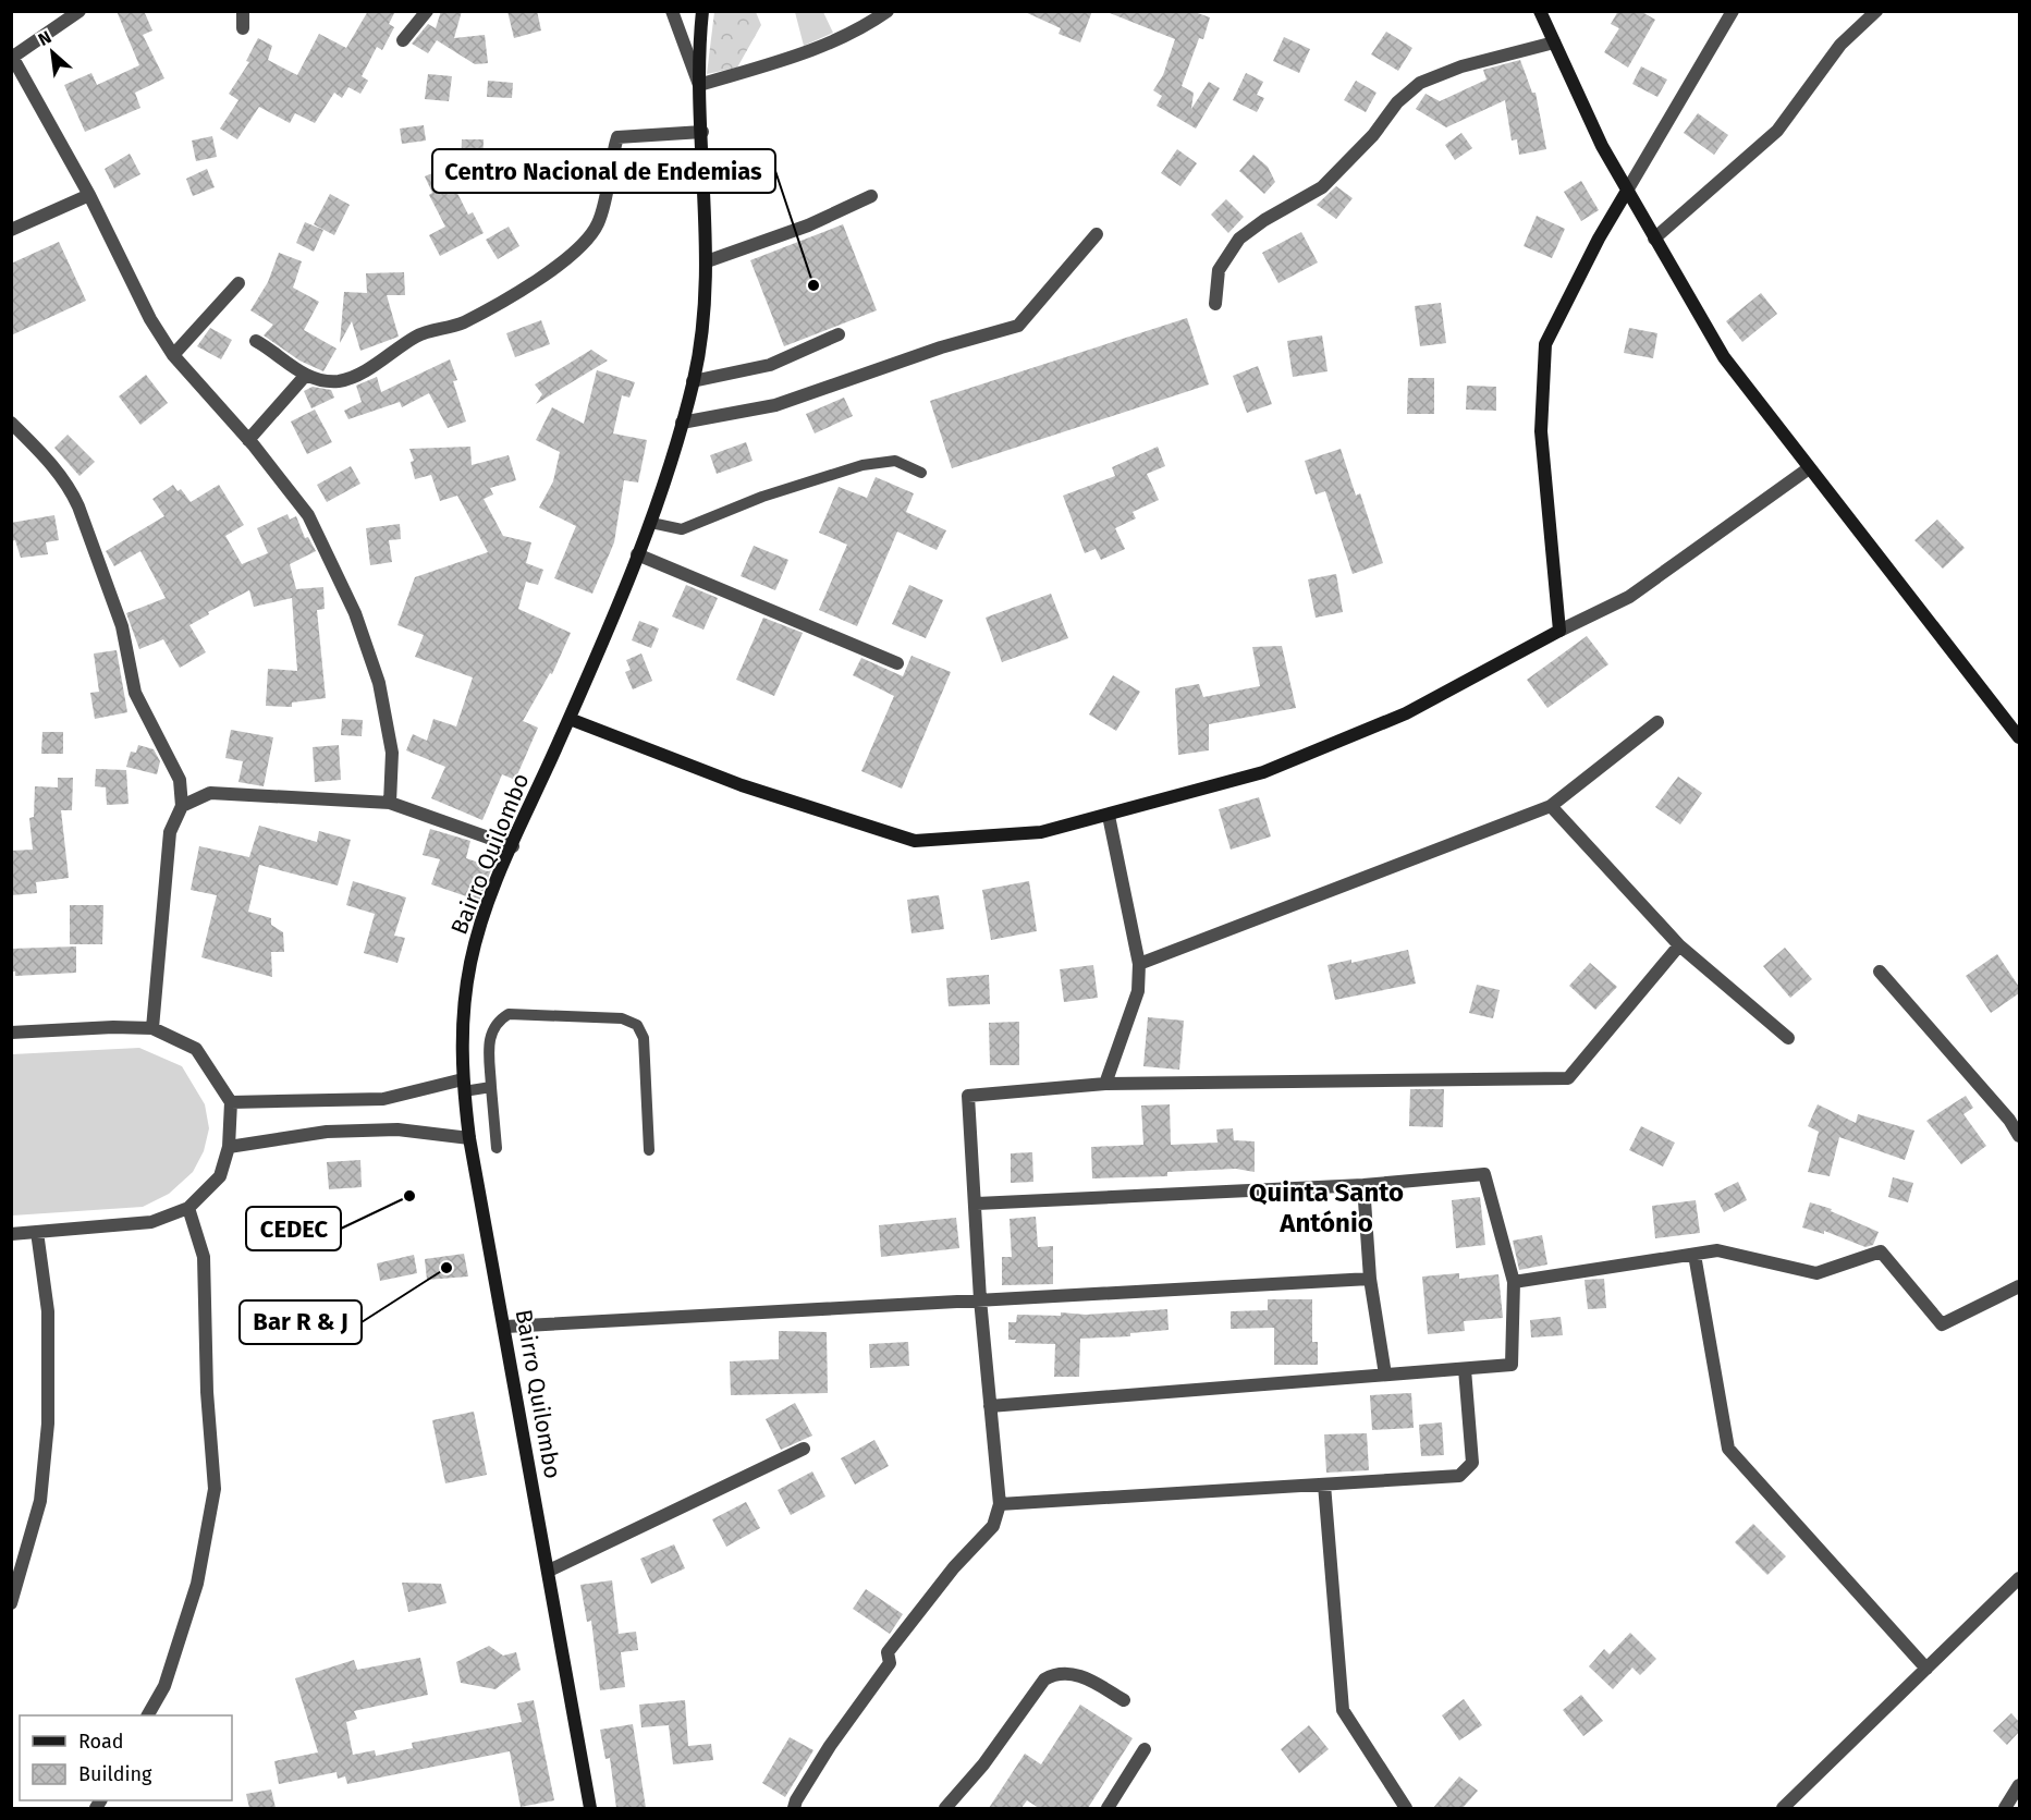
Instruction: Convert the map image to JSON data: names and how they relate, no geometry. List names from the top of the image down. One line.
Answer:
{"streets":{"street":["Bairro Quilombo"]},"districts":["Quinta Santo António"],"places":["Centro Nacional de Endemias","CEDEC","Bar R & J"],"legend":["Road","Building"],"north":"top left"}
